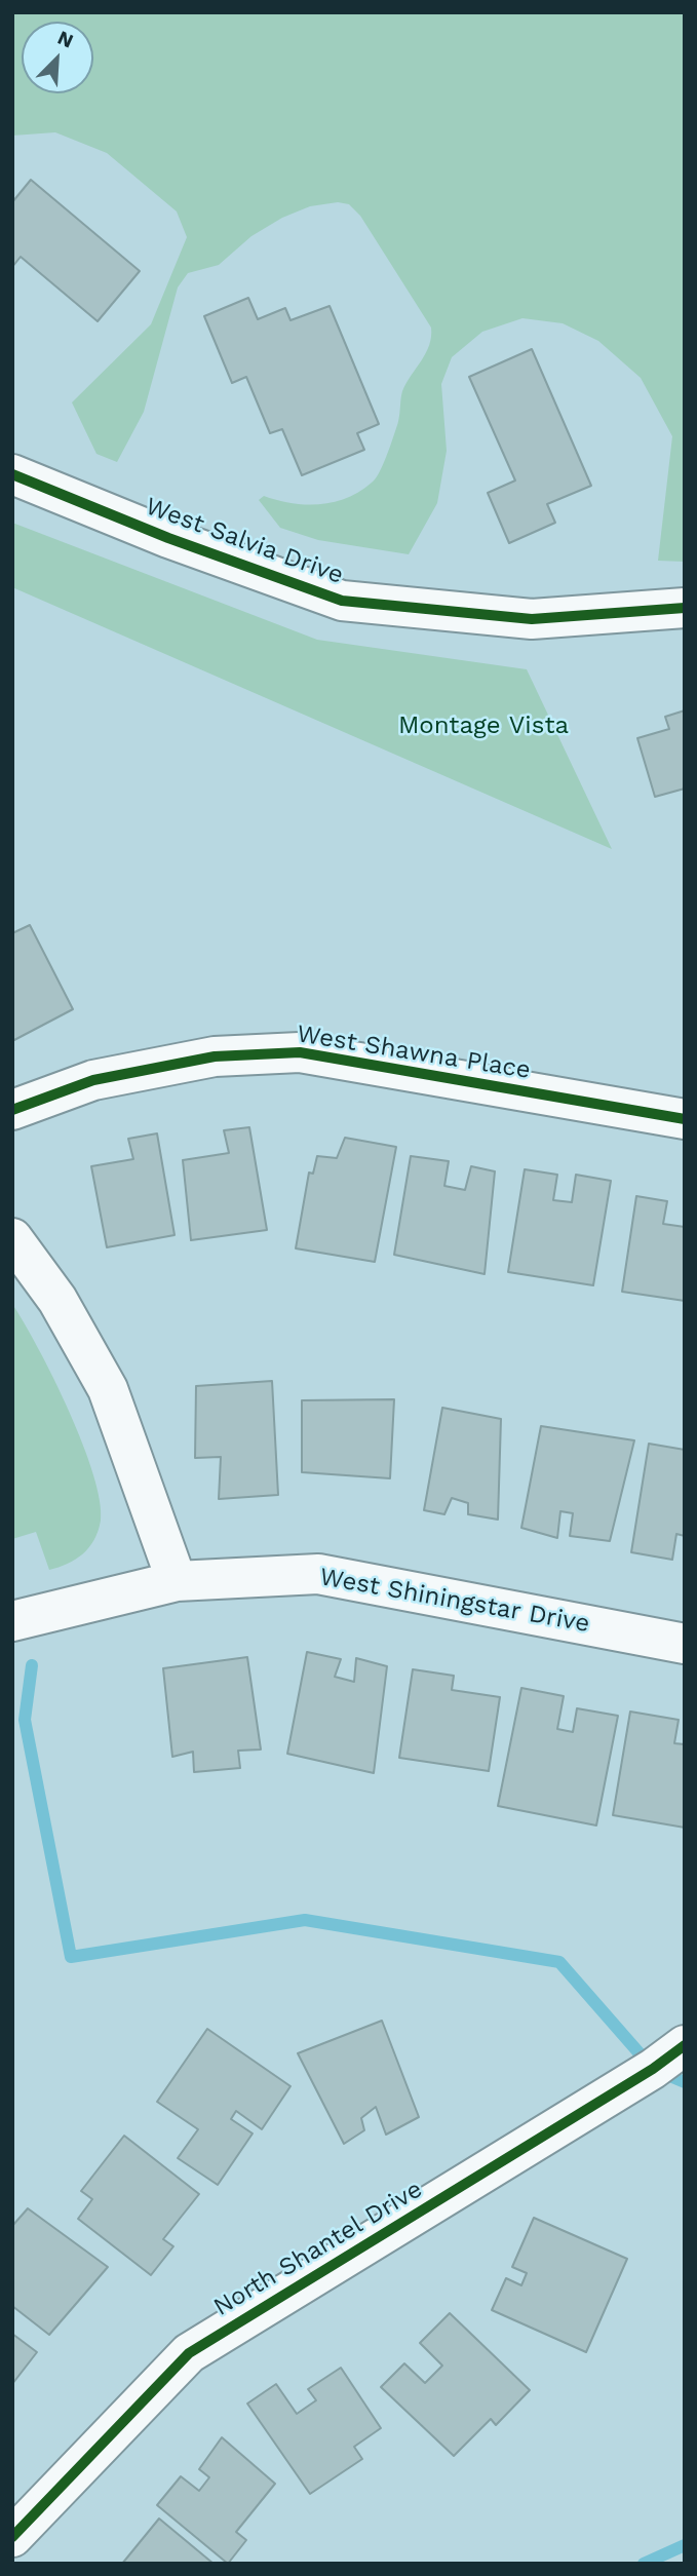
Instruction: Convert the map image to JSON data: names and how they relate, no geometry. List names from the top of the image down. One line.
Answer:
{"streets":{"street":["West Salvia Drive","West Shawna Place","West Shiningstar Drive","North Shantel Drive"]},"parks":["Montage Vista"],"north":"top right"}
